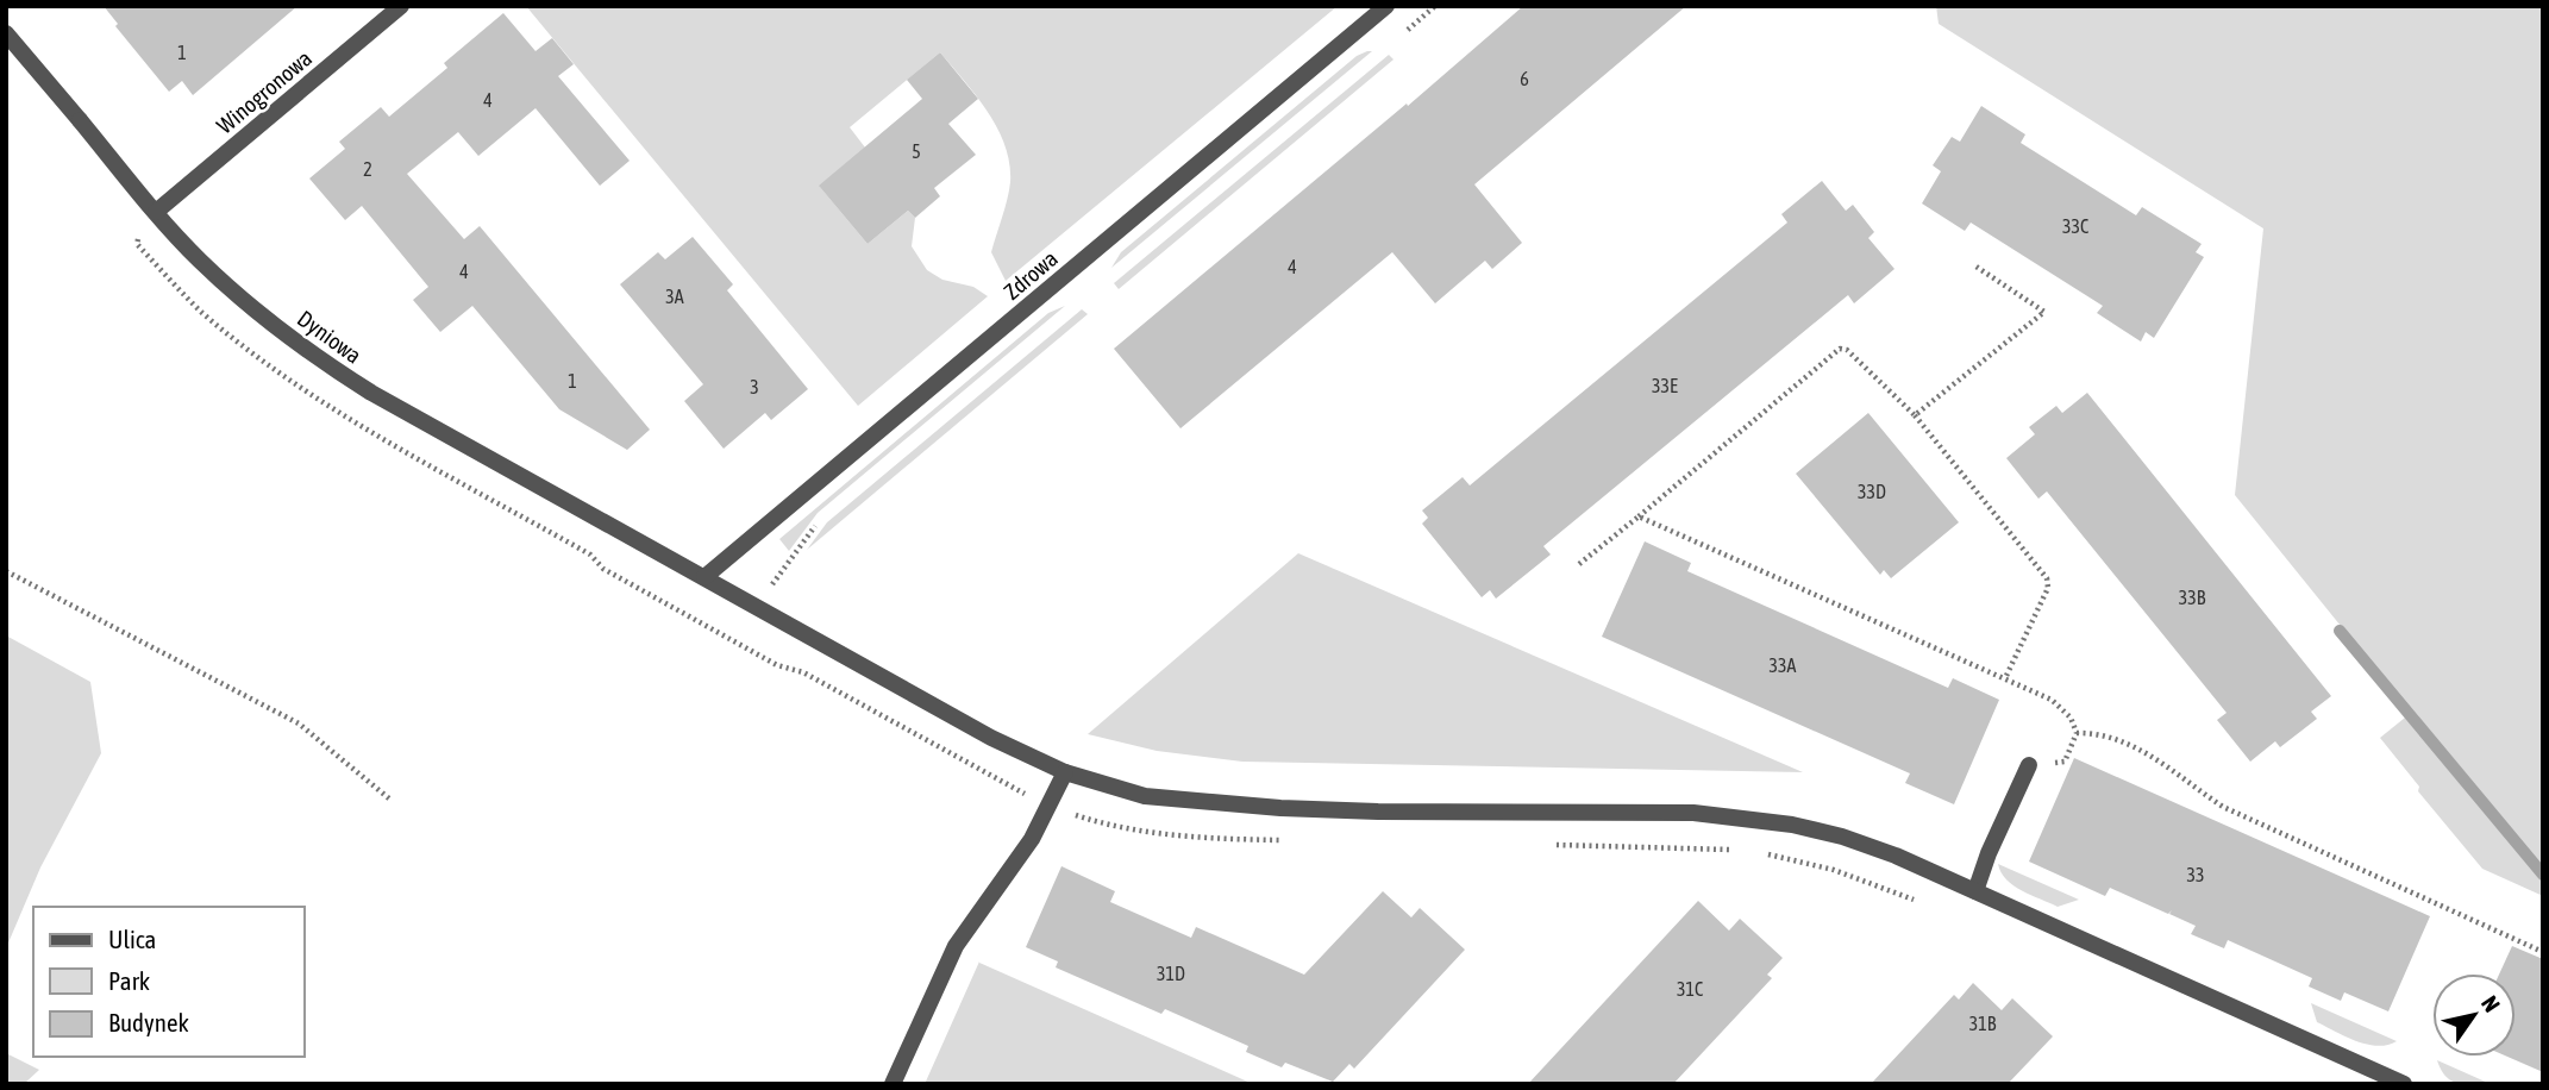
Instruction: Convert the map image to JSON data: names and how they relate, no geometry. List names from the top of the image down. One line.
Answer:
{"streets":{"street":["Winogronowa","Zdrowa","Dyniowa"]},"crossings":[["Winogronowa","Dyniowa"],["Zdrowa","Dyniowa"]],"house_numbers":["1","6","4","5","2","33C","4","4","3A","1","33E","3","33D","33B","33A","33","31D","31C","31B"],"legend":["Ulica","Park","Budynek"],"north":"top right"}
